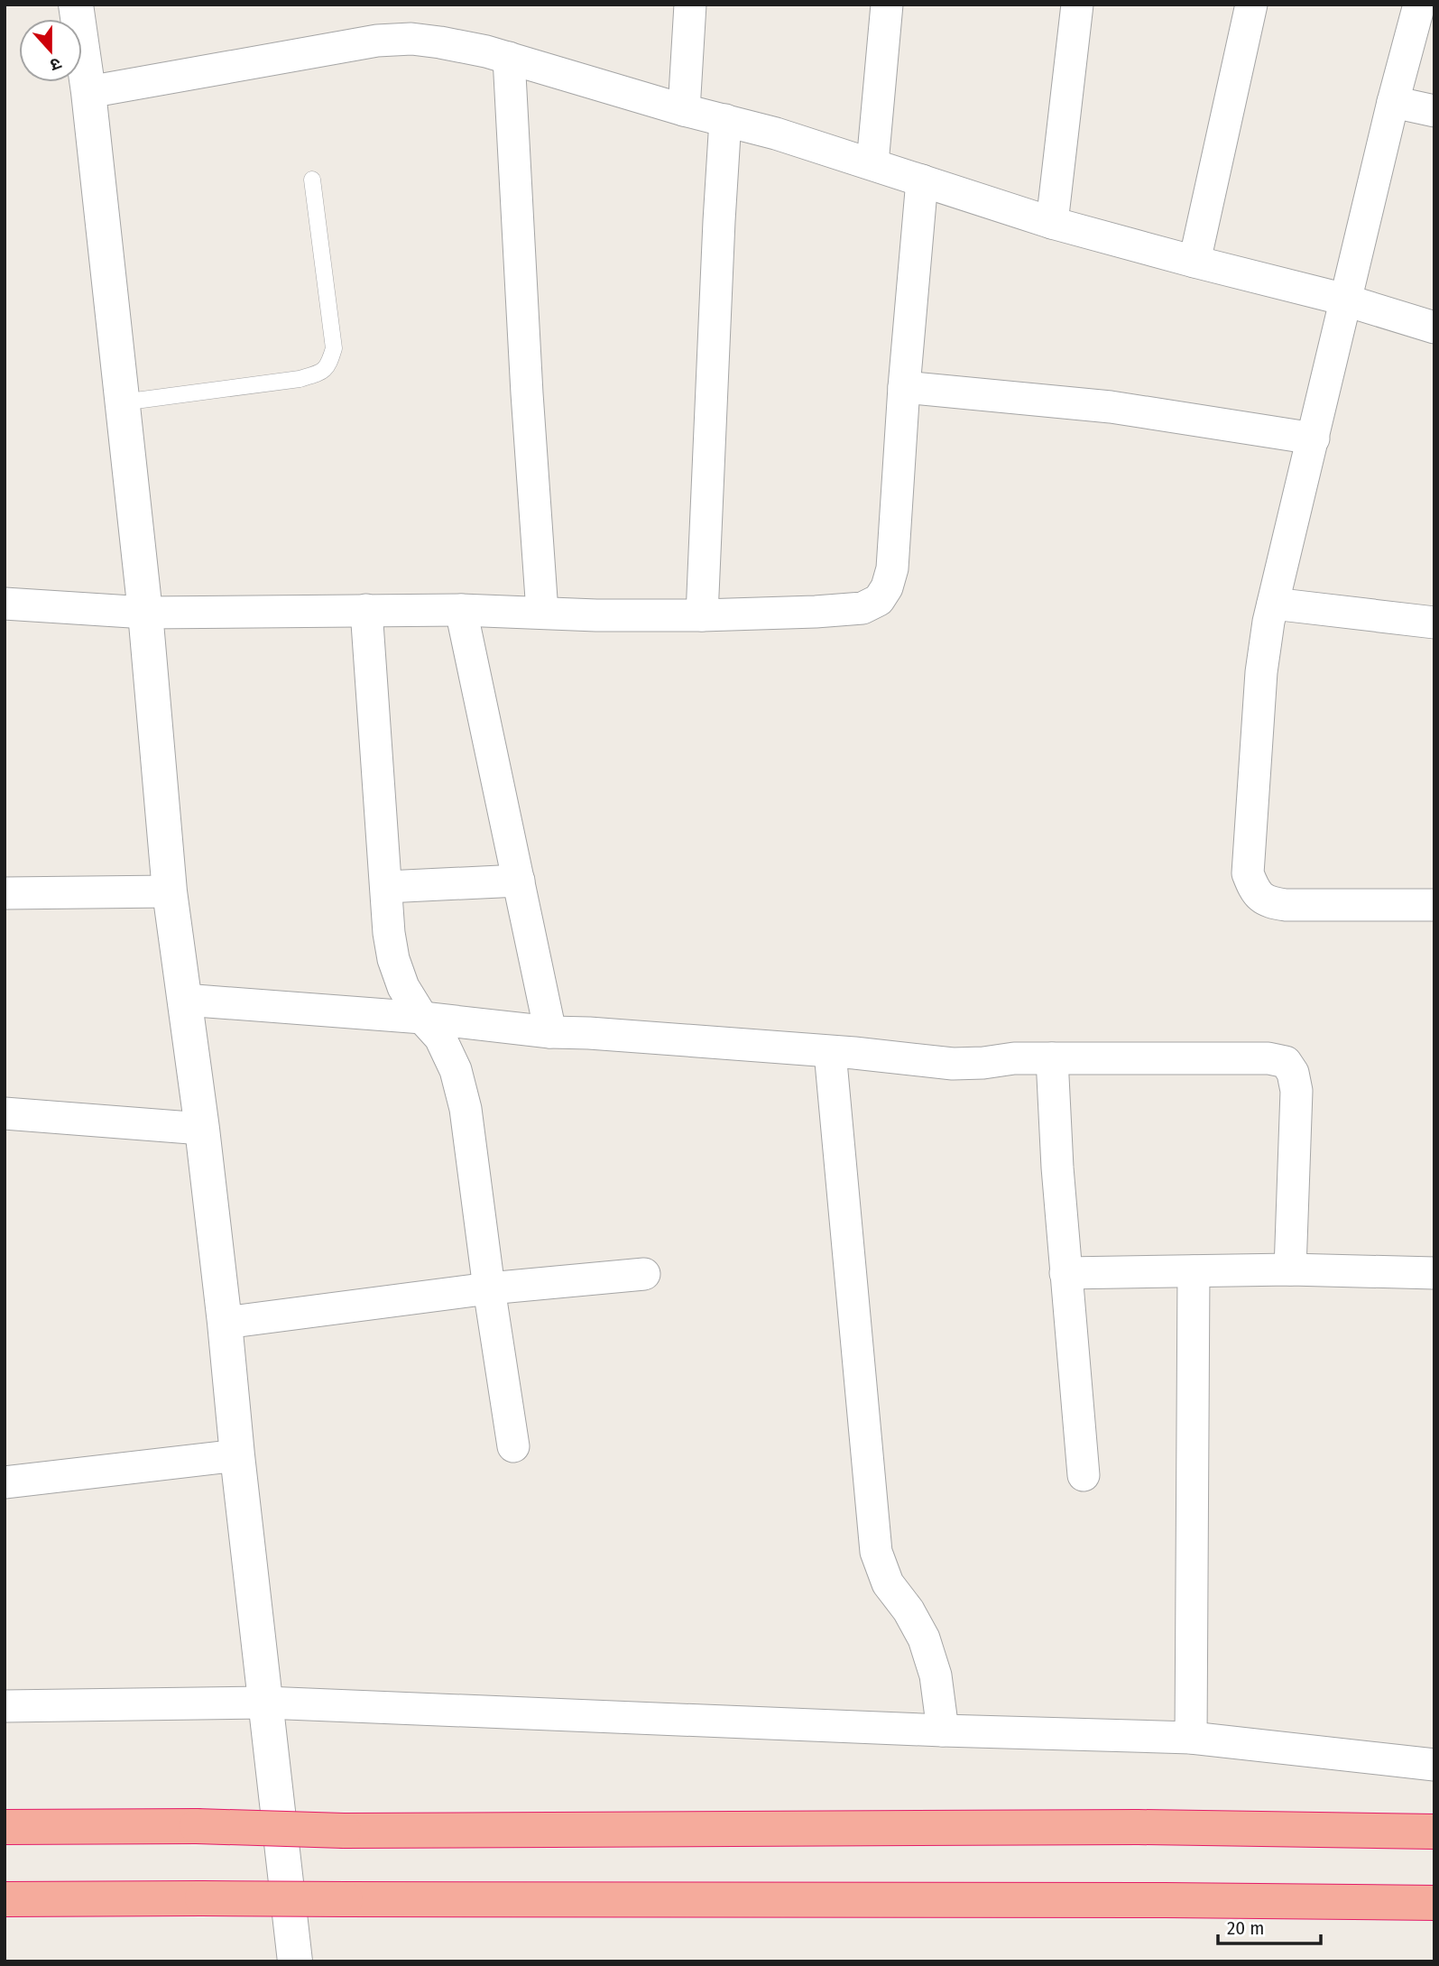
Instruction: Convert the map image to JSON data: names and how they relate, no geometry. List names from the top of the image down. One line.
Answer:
{"scale_bar":"20 m","north":"bottom"}
